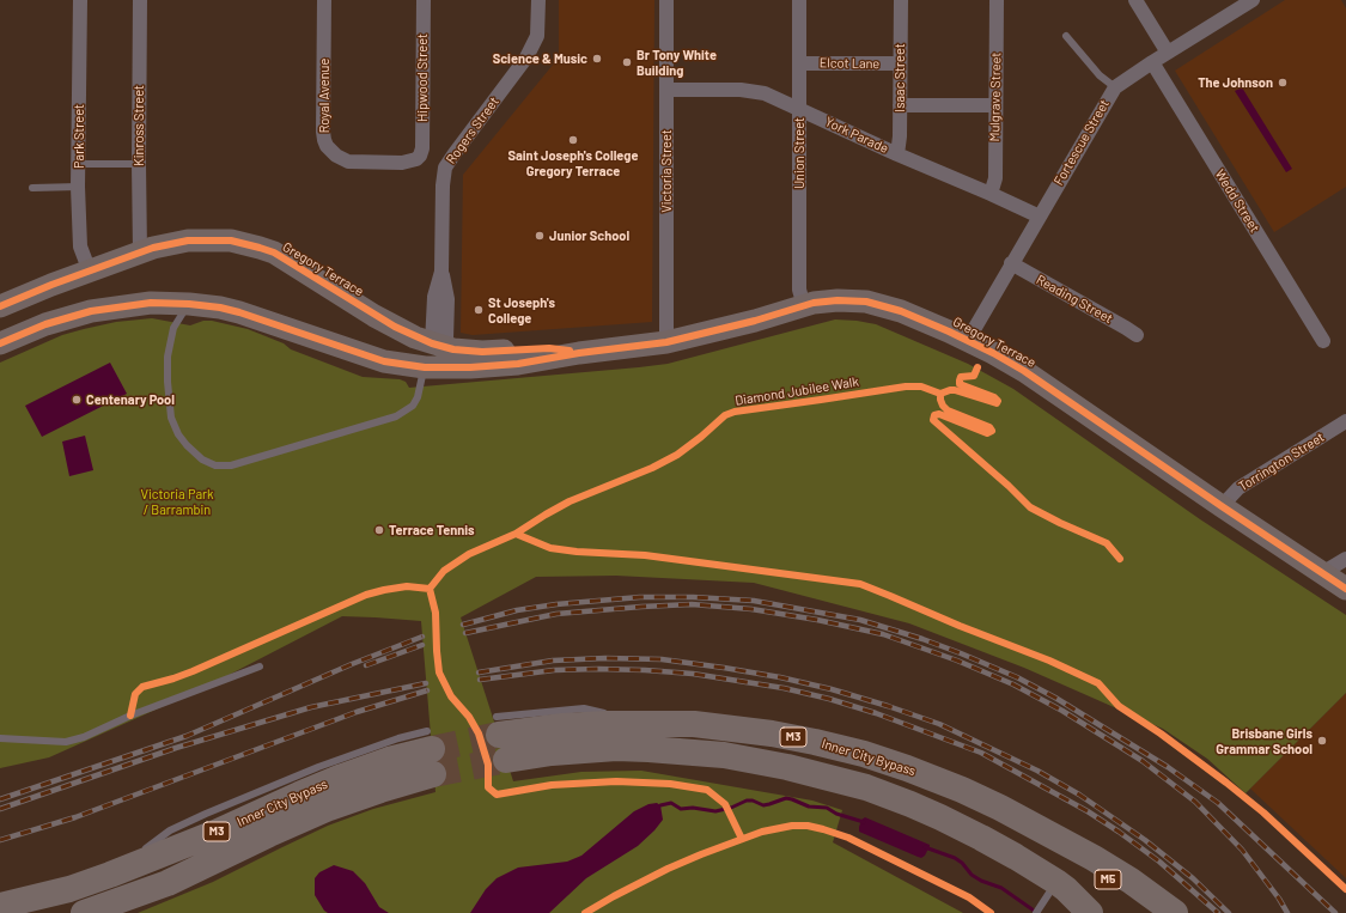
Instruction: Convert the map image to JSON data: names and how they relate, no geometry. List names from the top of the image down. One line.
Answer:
{"streets":{"highway":["M3","Inner City Bypass","M5"],"main road":["Rogers Street","Gregory Terrace"],"street":["Elcot Lane","Hipwood Street","Isaac Street","Royal Avenue","Mulgrave Street","Kinross Street","York Parade","Park Street","Fortescue Street","Union Street","Victoria Street","Wedd Street","Reading Street","Torrington Street"],"cycle path":["Diamond Jubilee Walk"]},"crossings":[["Elcot Lane","Isaac Street"],["Elcot Lane","Union Street"],["Hipwood Street","Royal Avenue"],["Isaac Street","York Parade"],["Mulgrave Street","York Parade"],["Kinross Street","Gregory Terrace"],["Rogers Street","Gregory Terrace"],["York Parade","Fortescue Street"],["York Parade","Union Street"],["York Parade","Victoria Street"],["Park Street","Gregory Terrace"],["Fortescue Street","Wedd Street"],["Fortescue Street","Gregory Terrace"],["Fortescue Street","Reading Street"],["Union Street","Gregory Terrace"],["Victoria Street","Gregory Terrace"],["Gregory Terrace","Torrington Street"],["M3","M5"],["Inner City Bypass","M5"]],"parks":["Victoria Park / Barrambin"],"places":["Science & Music","Br Tony White Building","The Johnson","Saint Joseph's College Gregory Terrace","Junior School","St Joseph's College","Centenary Pool","Terrace Tennis","Brisbane Girls Grammar School"]}
